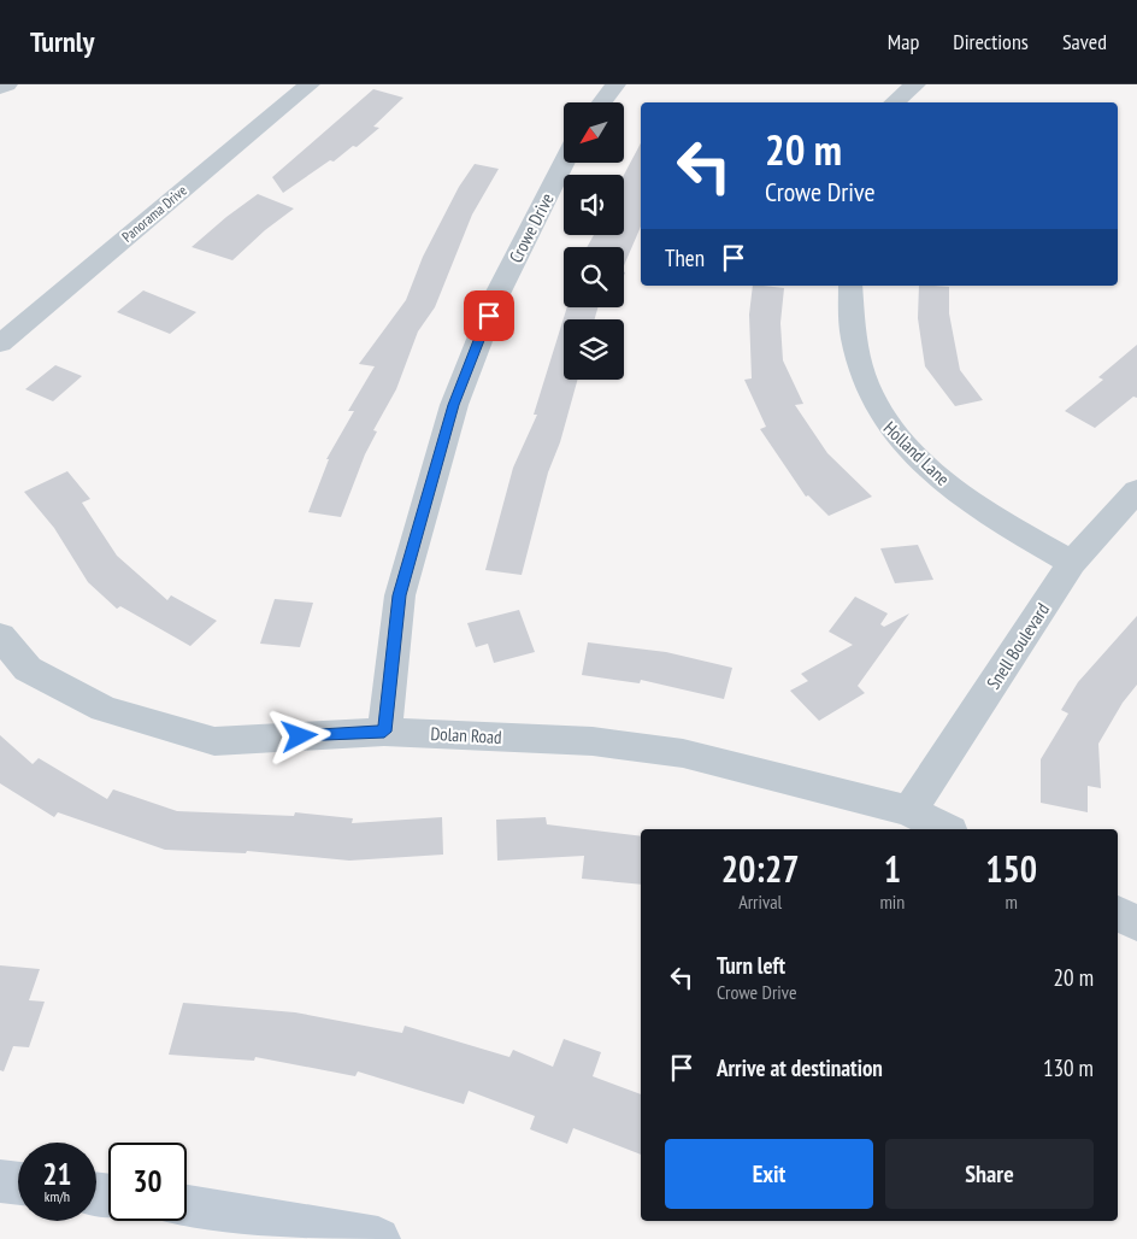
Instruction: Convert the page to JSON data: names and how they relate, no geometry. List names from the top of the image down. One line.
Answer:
{"streets":{"street":["Panorama Drive","Crowe Drive","Holland Lane","Snell Boulevard","Dolan Road"]},"crossings":[["Crowe Drive","Dolan Road"],["Holland Lane","Snell Boulevard"],["Snell Boulevard","Dolan Road"]],"north":"bottom left","page":{"header":"Turnly","nav":["Map","Directions","Saved"],"turn":["20 m","Crowe Drive"],"then":"Then","eta":["20:27","Arrival","1","min","150","m"],"list":[{"name":"Turn left","note":"Crowe Drive","value":"20 m"},{"name":"Arrive at destination","value":"130 m"}],"buttons":["Exit","Share"],"speed":"21 km/h","limit":"30"}}
